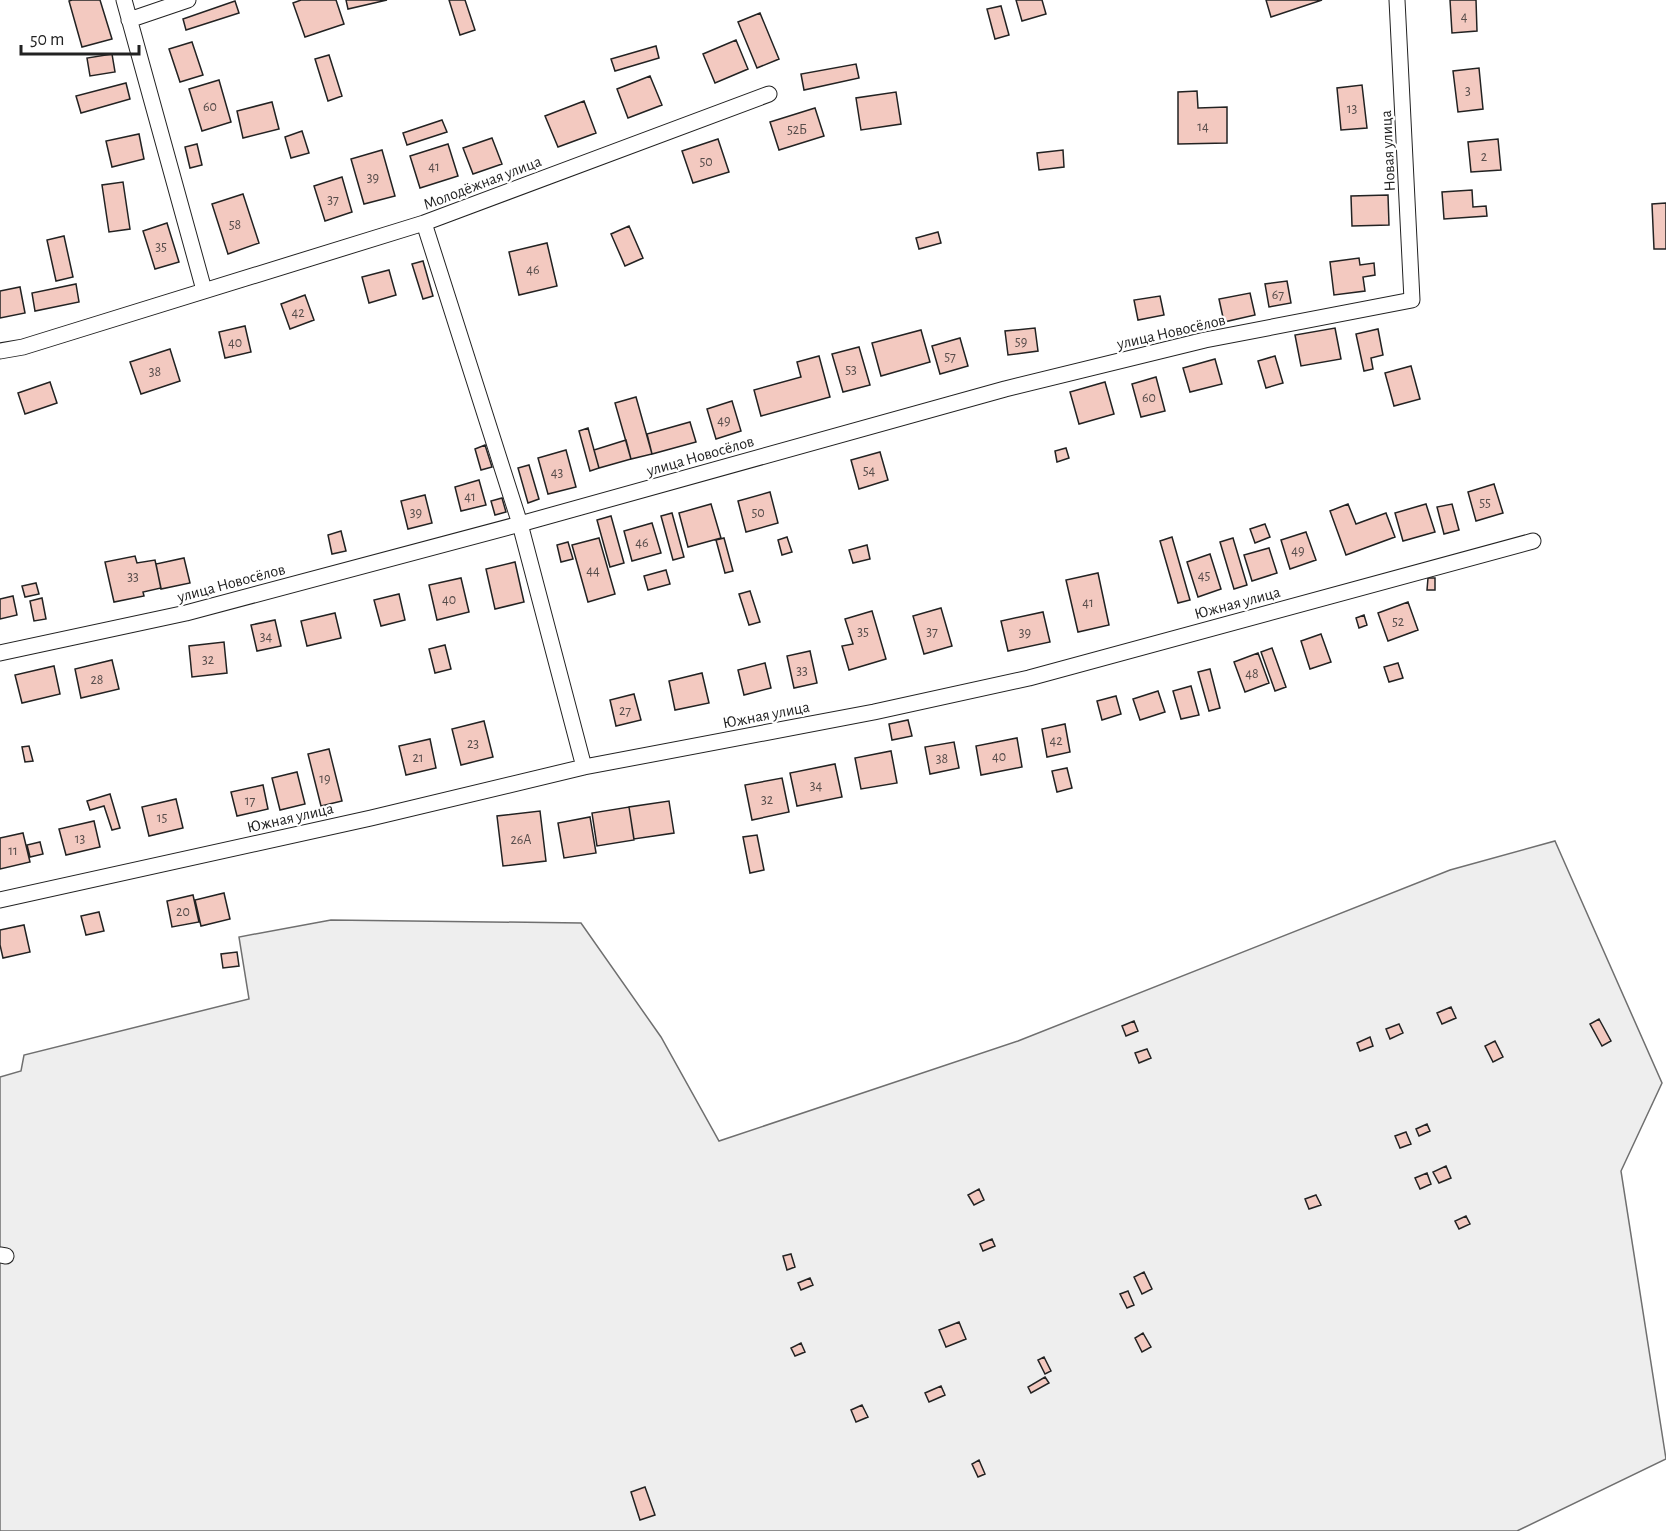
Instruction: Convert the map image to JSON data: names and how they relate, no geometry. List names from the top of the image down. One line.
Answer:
{"streets":{"street":["Новая улица","Молодёжная улица","улица Новосёлов","Южная улица"]},"crossings":[["Новая улица","улица Новосёлов"]],"house_numbers":["4","3","60","13","14","52Б","2","50","41","39","37","58","35","46","67","42","59","40","57","53","38","60","49","54","43","41","55","39","50","46","49","44","45","33","40","41","52","35","37","39","34","32","33","48","28","27","42","23","40","21","38","19","34","32","17","15","13","26А","11","20"],"scale_bar":"50 m"}
